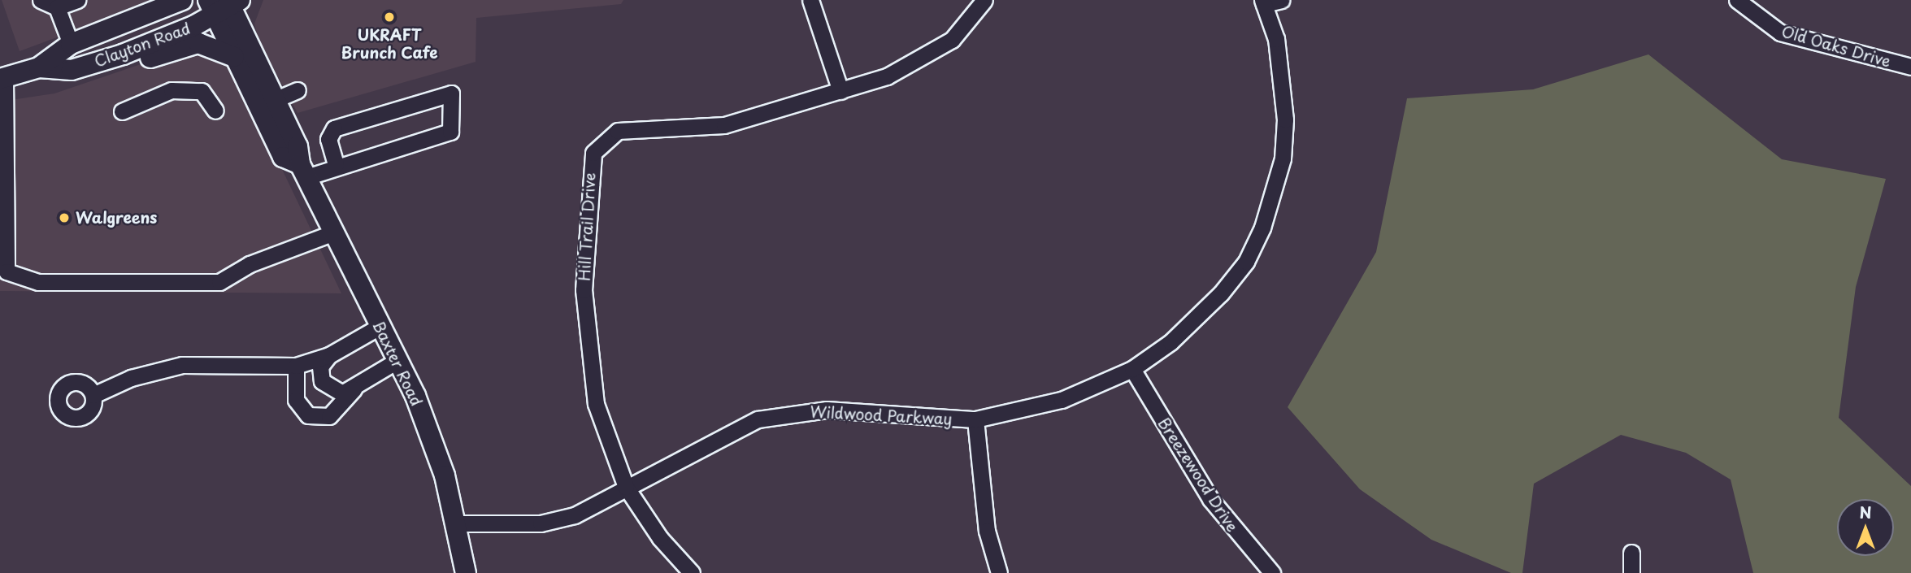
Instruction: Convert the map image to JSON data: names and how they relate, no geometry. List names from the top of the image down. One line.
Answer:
{"streets":{"main road":["Clayton Road","Baxter Road"],"street":["Old Oaks Drive","Hill Trail Drive","Wildwood Parkway","Breezewood Drive"]},"crossings":[["Clayton Road","Baxter Road"],["Hill Trail Drive","Wildwood Parkway"],["Baxter Road","Wildwood Parkway"],["Wildwood Parkway","Breezewood Drive"]],"places":["UKRAFT Brunch Cafe","Walgreens"],"north":"top"}
